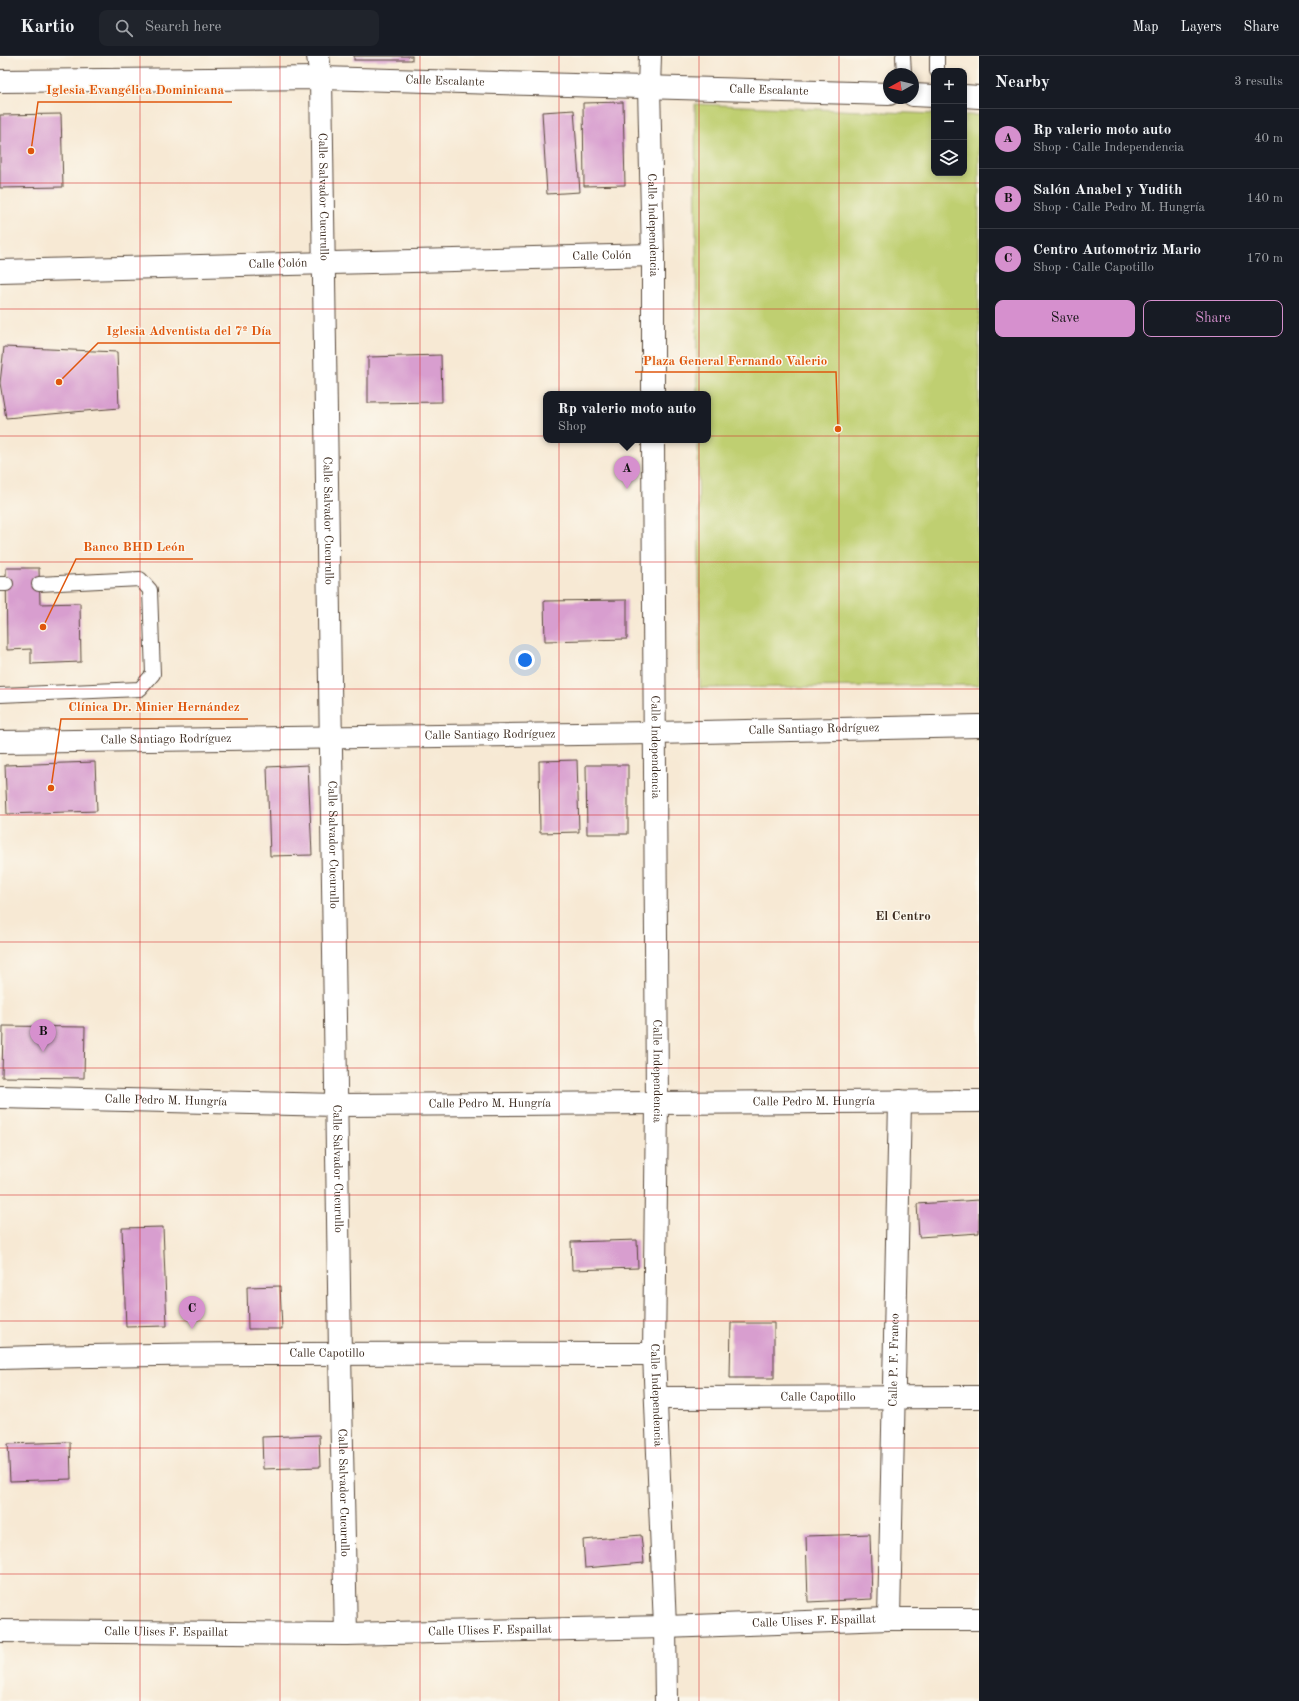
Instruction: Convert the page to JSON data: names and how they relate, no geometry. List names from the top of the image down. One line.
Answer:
{"streets":{"street":["Calle Escalante","Calle Salvador Cucurullo","Calle Independencia","Calle Colón","Calle Santiago Rodríguez","Calle Pedro M. Hungría","Calle Capotillo","Calle P. F. Franco","Calle Ulises F. Espaillat"]},"crossings":[["Calle Escalante","Calle Salvador Cucurullo"],["Calle Escalante","Calle Independencia"],["Calle Salvador Cucurullo","Calle Colón"],["Calle Salvador Cucurullo","Calle Santiago Rodríguez"],["Calle Salvador Cucurullo","Calle Pedro M. Hungría"],["Calle Salvador Cucurullo","Calle Capotillo"],["Calle Salvador Cucurullo","Calle Ulises F. Espaillat"],["Calle Independencia","Calle Colón"],["Calle Independencia","Calle Santiago Rodríguez"],["Calle Independencia","Calle Pedro M. Hungría"],["Calle Independencia","Calle Capotillo"],["Calle Independencia","Calle Ulises F. Espaillat"],["Calle Pedro M. Hungría","Calle P. F. Franco"],["Calle Capotillo","Calle P. F. Franco"],["Calle P. F. Franco","Calle Ulises F. Espaillat"]],"districts":["El Centro"],"places":["Iglesia Evangélica Dominicana","Iglesia Adventista del 7º Día","Plaza General Fernando Valerio","Banco BHD León","Clínica Dr. Minier Hernández"],"north":"left","page":{"header":"Kartio","search":"Search here","nav":["Map","Layers","Share"],"heading":["Nearby","3 results"],"map_buttons":["+","−"],"list":[{"mark":"A","name":"Rp valerio moto auto","note":"Shop · Calle Independencia","value":"40 m"},{"mark":"B","name":"Salón Anabel y Yudith","note":"Shop · Calle Pedro M. Hungría","value":"140 m"},{"mark":"C","name":"Centro Automotriz Mario","note":"Shop · Calle Capotillo","value":"170 m"}],"buttons":["Save","Share"],"popup":["Rp valerio moto auto","Shop"],"pins":["A","B","C"]}}
